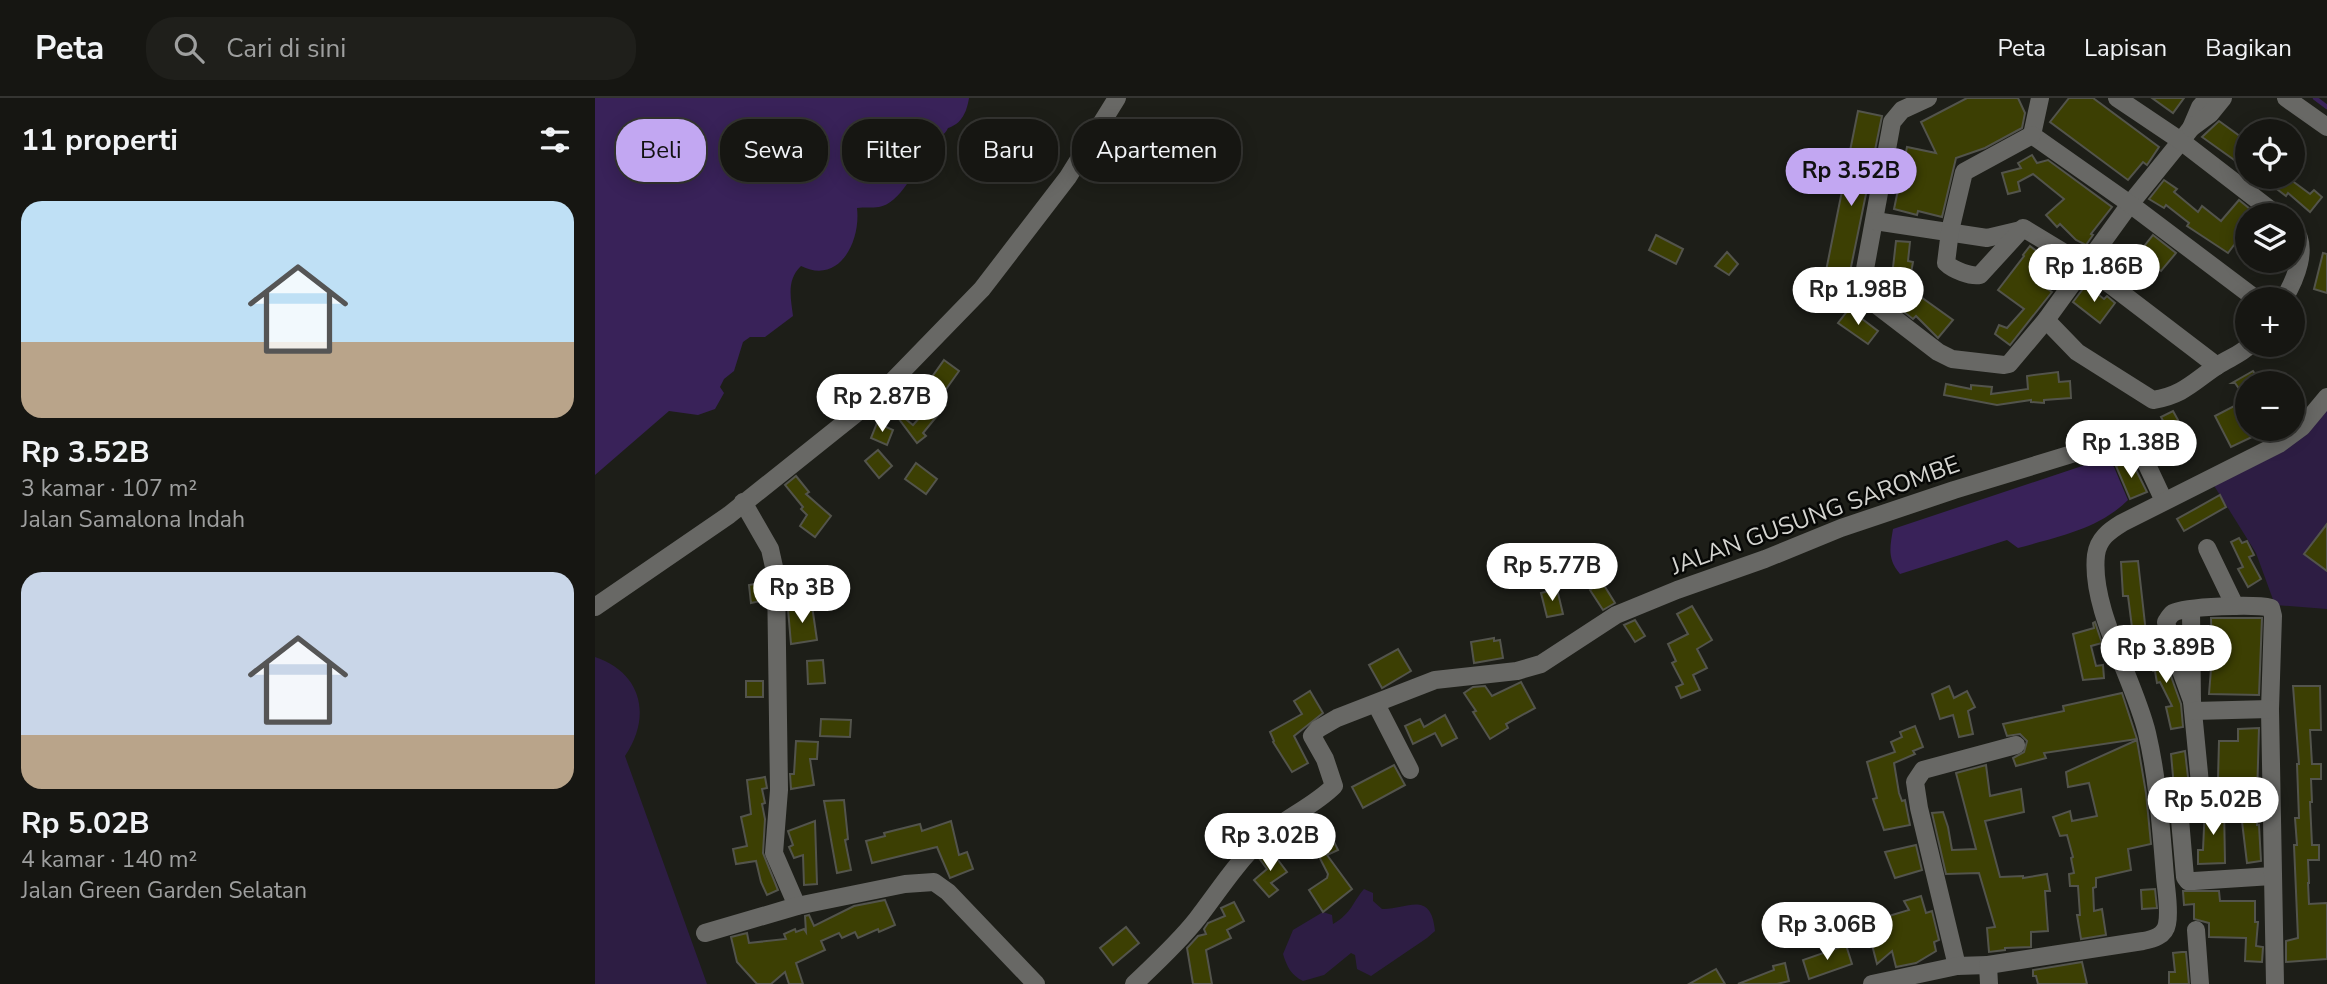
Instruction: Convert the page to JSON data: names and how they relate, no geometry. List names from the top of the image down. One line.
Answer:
{"streets":{"street":["JALAN GUSUNG SAROMBE"]},"page":{"header":"Peta","search":"Cari di sini","nav":["Peta","Lapisan","Bagikan"],"heading":"11 properti","map_buttons":["+","−"],"chip":["Beli","Sewa","Filter","Baru","Apartemen"],"price":["Rp 3.52B","Rp 1.86B","Rp 1.98B","Rp 2.87B","Rp 1.38B","Rp 5.77B","Rp 3B","Rp 3.89B","Rp 5.02B","Rp 3.02B","Rp 3.06B"],"list":[{"name":"Rp 3.52B","note":"3 kamar · 107 m² · Jalan Samalona Indah"},{"name":"Rp 5.02B","note":"4 kamar · 140 m² · Jalan Green Garden Selatan"}]}}
